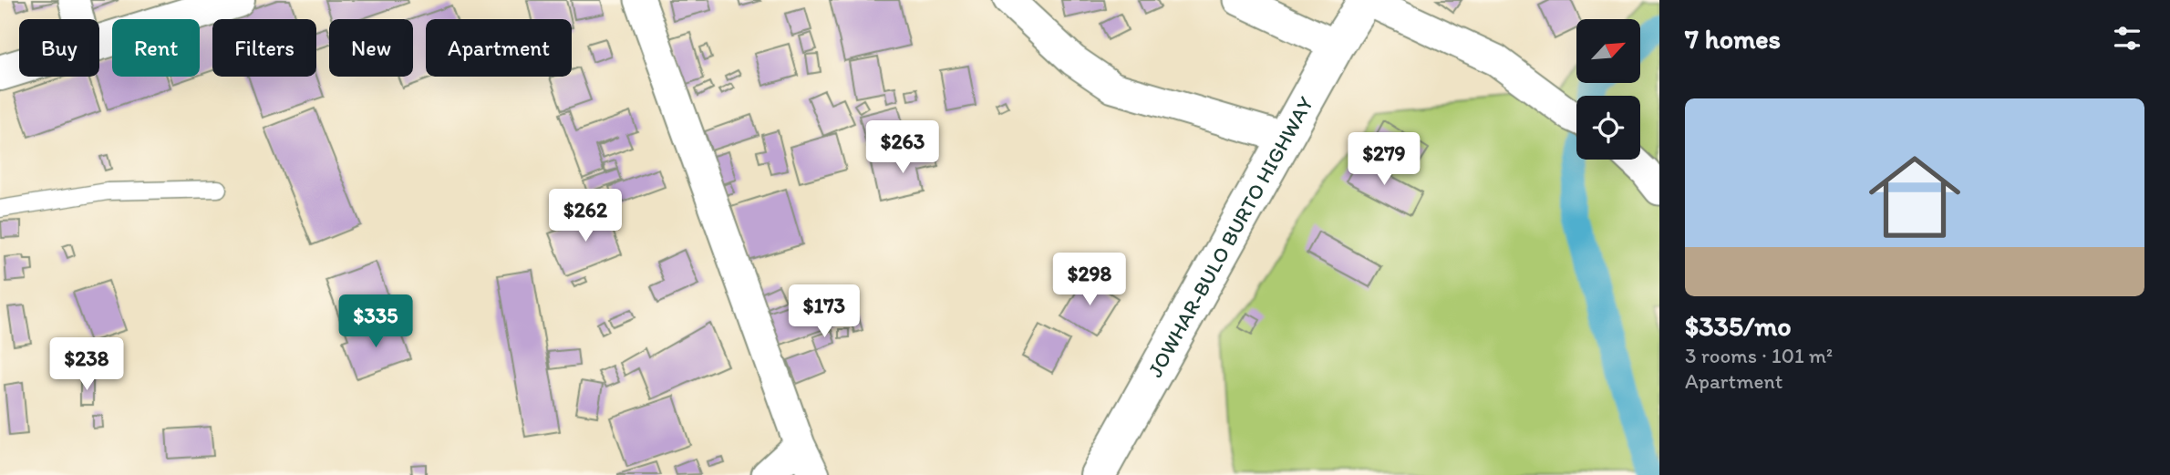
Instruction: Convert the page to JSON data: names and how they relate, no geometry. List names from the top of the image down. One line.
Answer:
{"streets":{"main road":["JOWHAR-BULO BURTO HIGHWAY"]},"north":"top right","page":{"heading":"7 homes","chip":["Buy","Rent","Filters","New","Apartment"],"list":[{"name":"$335/mo","note":"3 rooms · 101 m² · Apartment"}],"price":["$263","$279","$262","$298","$173","$335","$238"]}}
